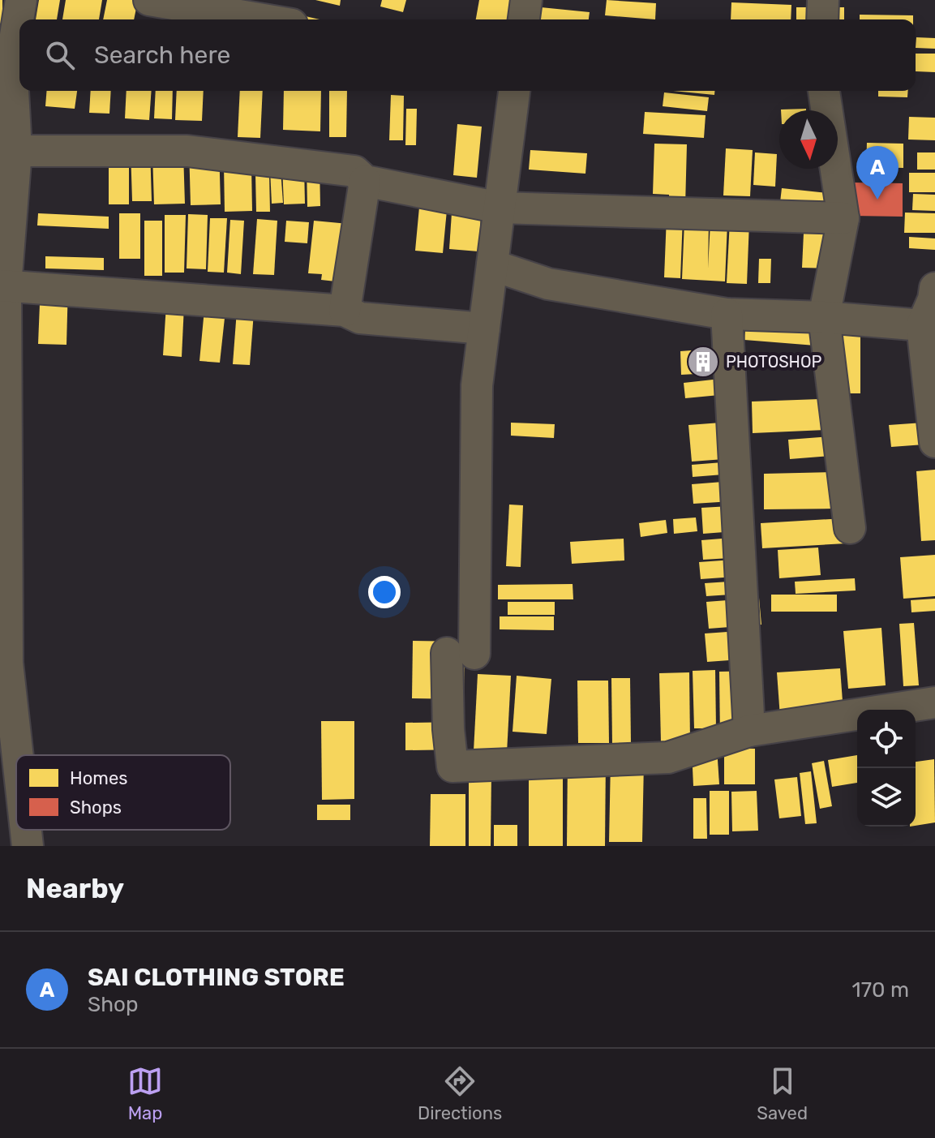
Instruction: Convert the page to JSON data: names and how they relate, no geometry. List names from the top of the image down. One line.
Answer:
{"places":{"building":["PHOTOSHOP"]},"legend":["Homes","Shops"],"north":"bottom","page":{"search":"Search here","pins":"A","heading":"Nearby","list":[{"mark":"A","name":"SAI CLOTHING STORE","note":"Shop","value":"170 m"}],"nav":["Map","Directions","Saved"]}}
